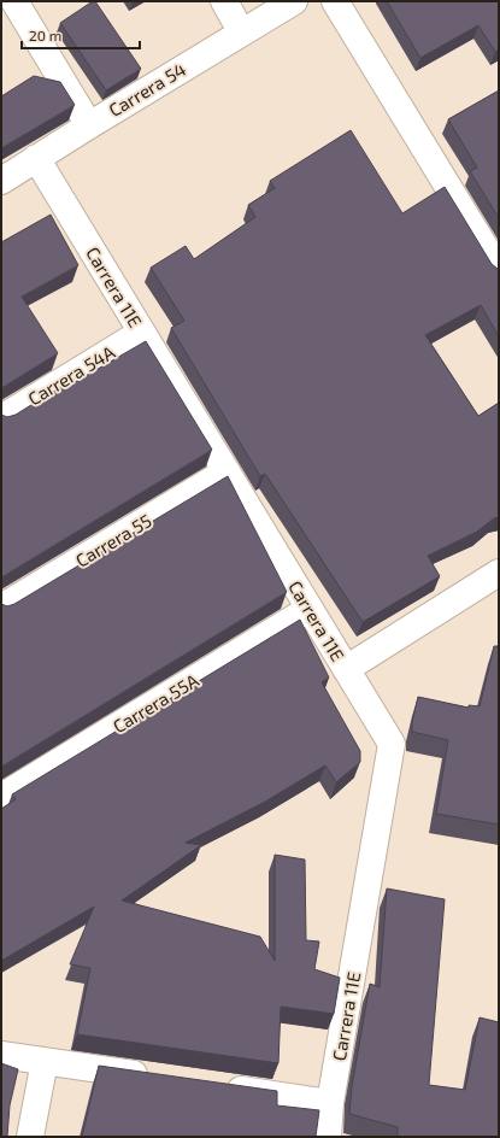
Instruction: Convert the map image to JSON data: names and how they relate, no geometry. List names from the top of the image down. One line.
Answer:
{"streets":{"street":["Carrera 54","Carrera 11E","Carrera 54A","Carrera 55","Carrera 55A"]},"crossings":[["Carrera 54","Carrera 11E"],["Carrera 11E","Carrera 54A"],["Carrera 11E","Carrera 55"],["Carrera 11E","Carrera 55A"]],"scale_bar":"20 m"}
